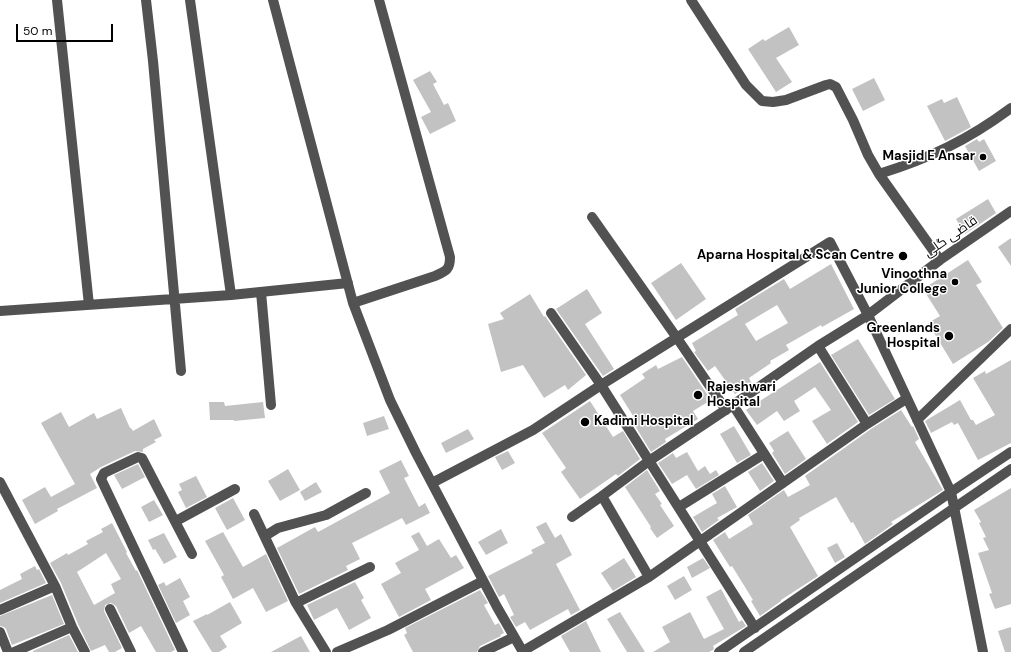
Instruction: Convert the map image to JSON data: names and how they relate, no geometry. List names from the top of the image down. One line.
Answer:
{"streets":{"street":["قاضی گلی"]},"places":["Masjid E Ansar","Aparna Hospital & Scan Centre","Vinoothna Junior College","Greenlands Hospital","Rajeshwari Hospital","Kadimi Hospital"],"scale_bar":"50 m"}
